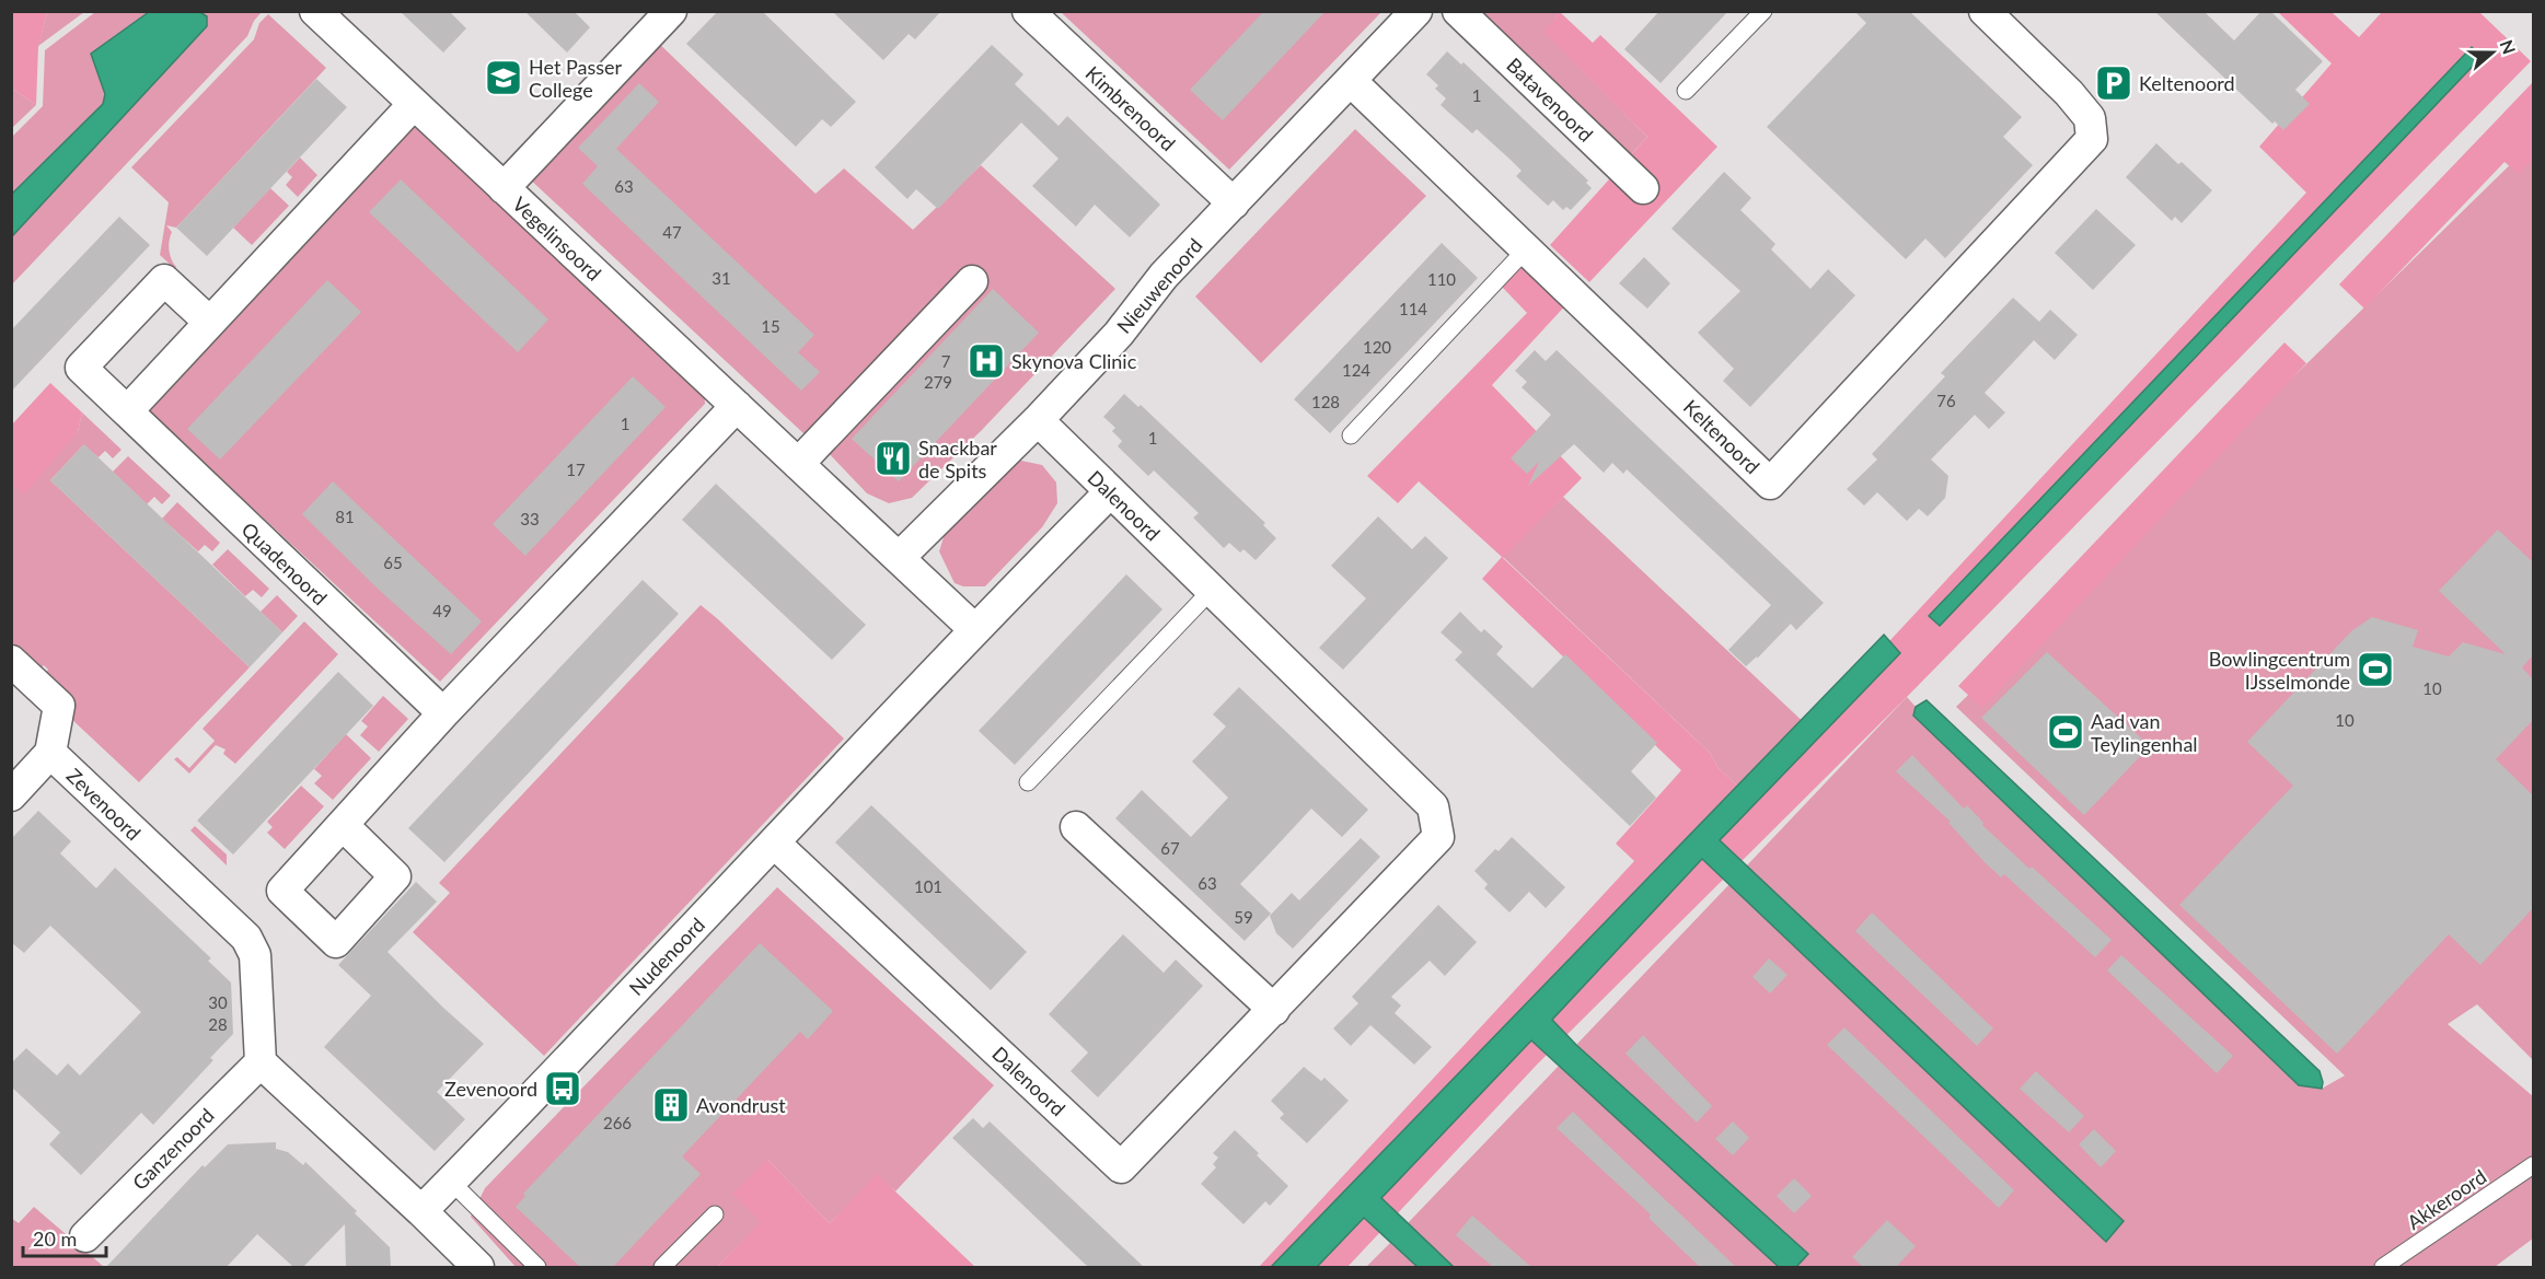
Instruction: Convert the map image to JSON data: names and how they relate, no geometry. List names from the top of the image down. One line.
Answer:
{"streets":{"street":["Batavenoord","Kimbrenoord","Vegelinsoord","Nieuwenoord","Keltenoord","Dalenoord","Quadenoord","Zevenoord","Nudenoord","Ganzenoord"],"lane":["Akkeroord"]},"crossings":[["Kimbrenoord","Nieuwenoord"],["Vegelinsoord","Nieuwenoord"],["Vegelinsoord","Nudenoord"],["Nieuwenoord","Keltenoord"],["Nieuwenoord","Dalenoord"],["Dalenoord","Nudenoord"],["Zevenoord","Ganzenoord"]],"places":{"school or university":["Het Passer College"],"parking":["Keltenoord"],"hospital":["Skynova Clinic"],"restaurant":["Snackbar de Spits"],"sports":["Bowlingcentrum IJsselmonde","Aad van Teylingenhal"],"bus stop":["Zevenoord"],"building":["Avondrust"]},"house_numbers":["1","63","47","31","110","114","15","120","7","124","279","76","128","1","1","17","81","33","65","49","10","10","67","63","101","59","30","28","266"],"scale_bar":"20 m","north":"right"}
